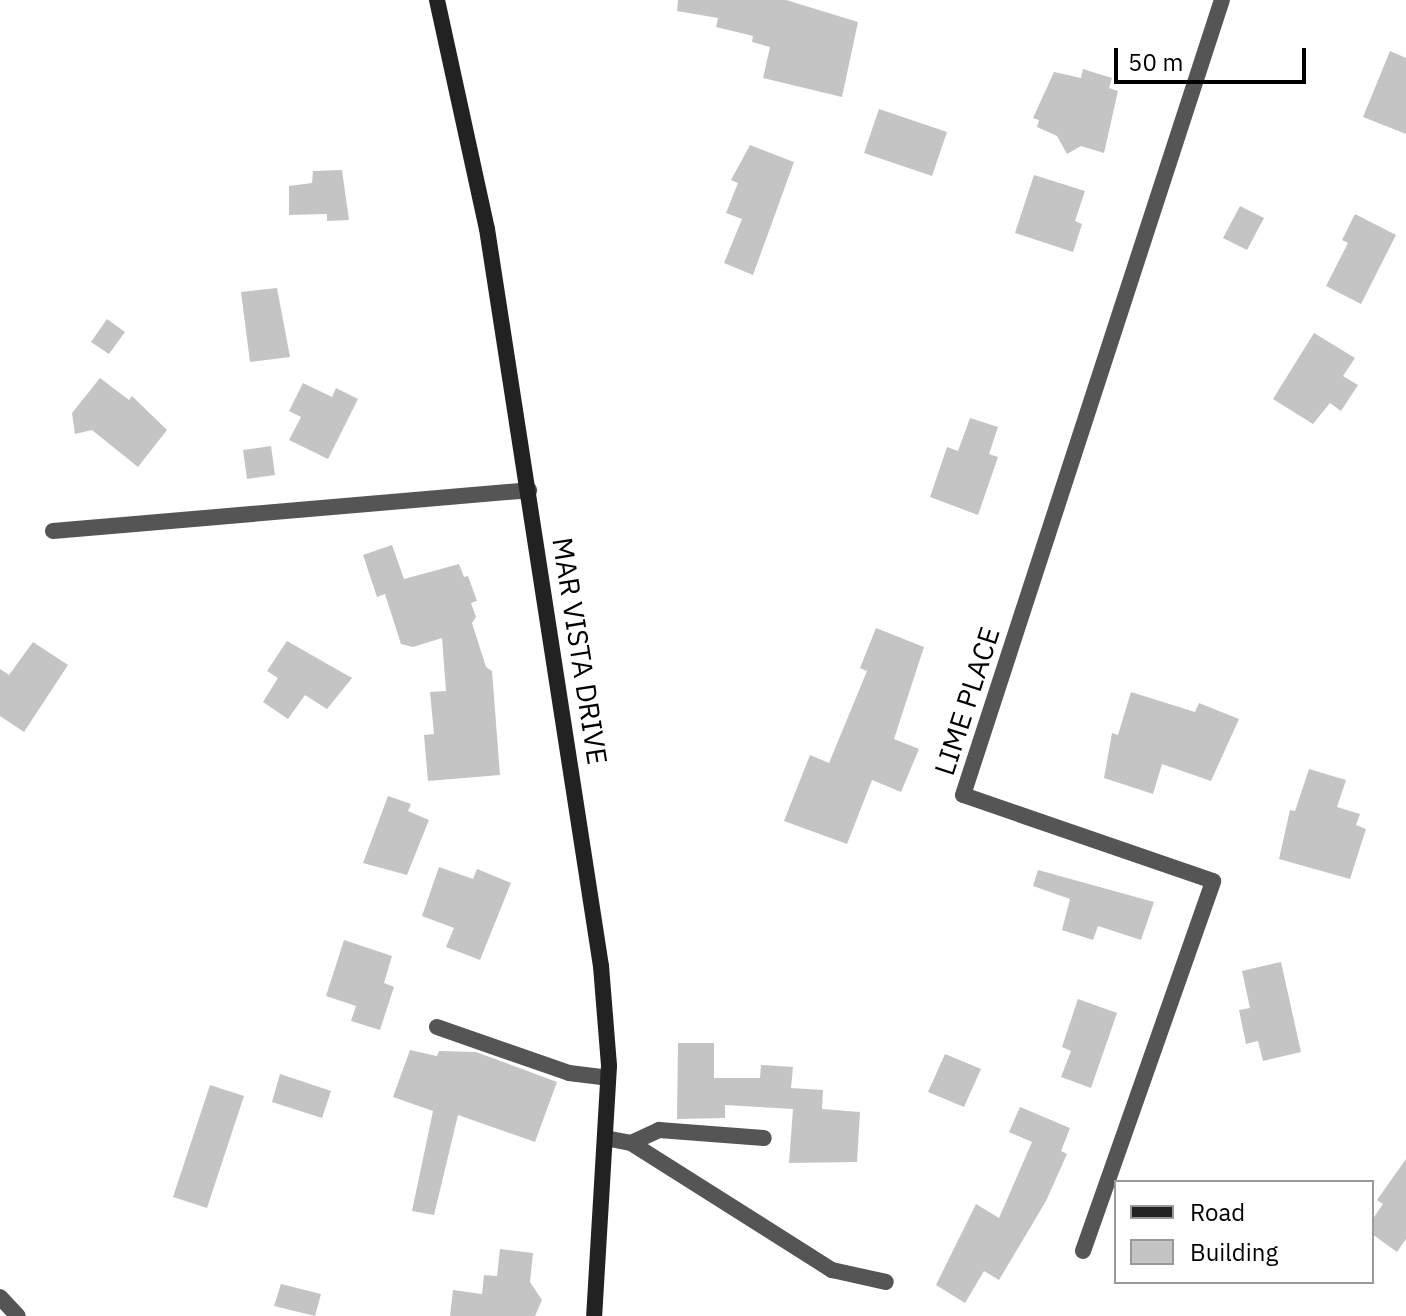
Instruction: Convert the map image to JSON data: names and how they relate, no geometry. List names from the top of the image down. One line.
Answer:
{"streets":{"street":["MAR VISTA DRIVE","LIME PLACE"]},"legend":["Road","Building"],"scale_bar":"50 m"}
